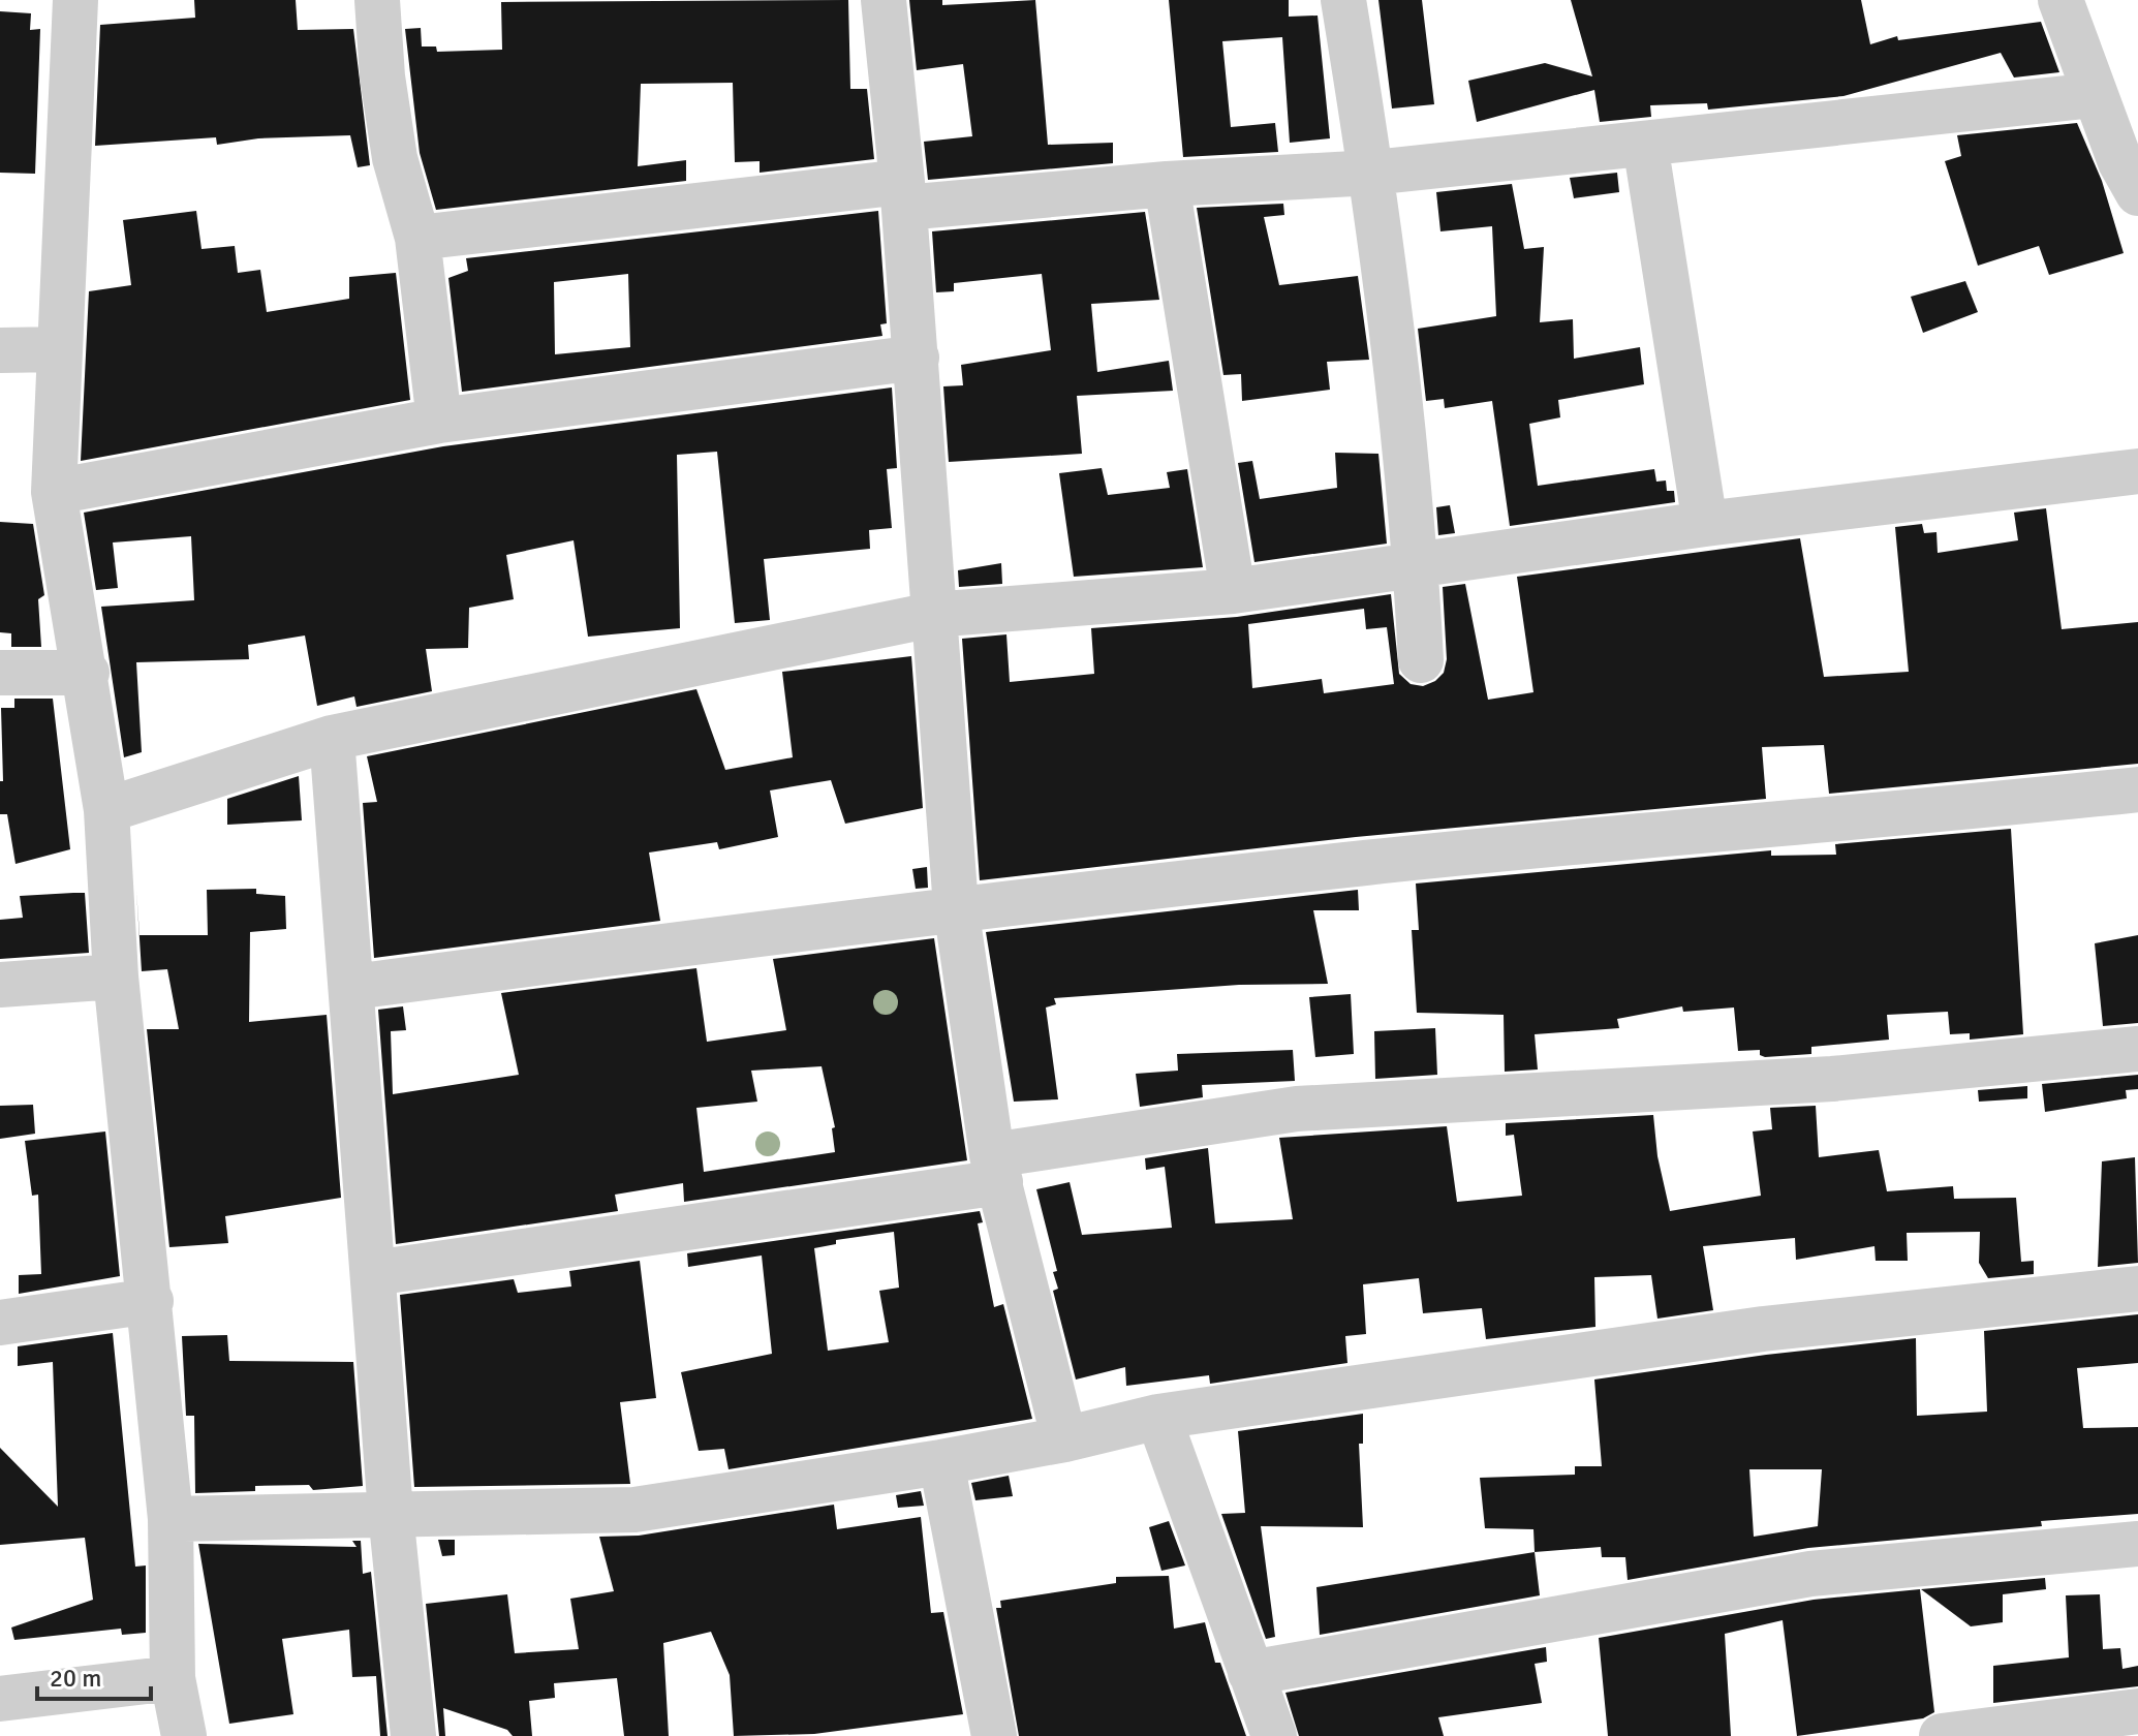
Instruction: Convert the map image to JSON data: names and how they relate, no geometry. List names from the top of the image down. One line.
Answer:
{"scale_bar":"20 m"}
